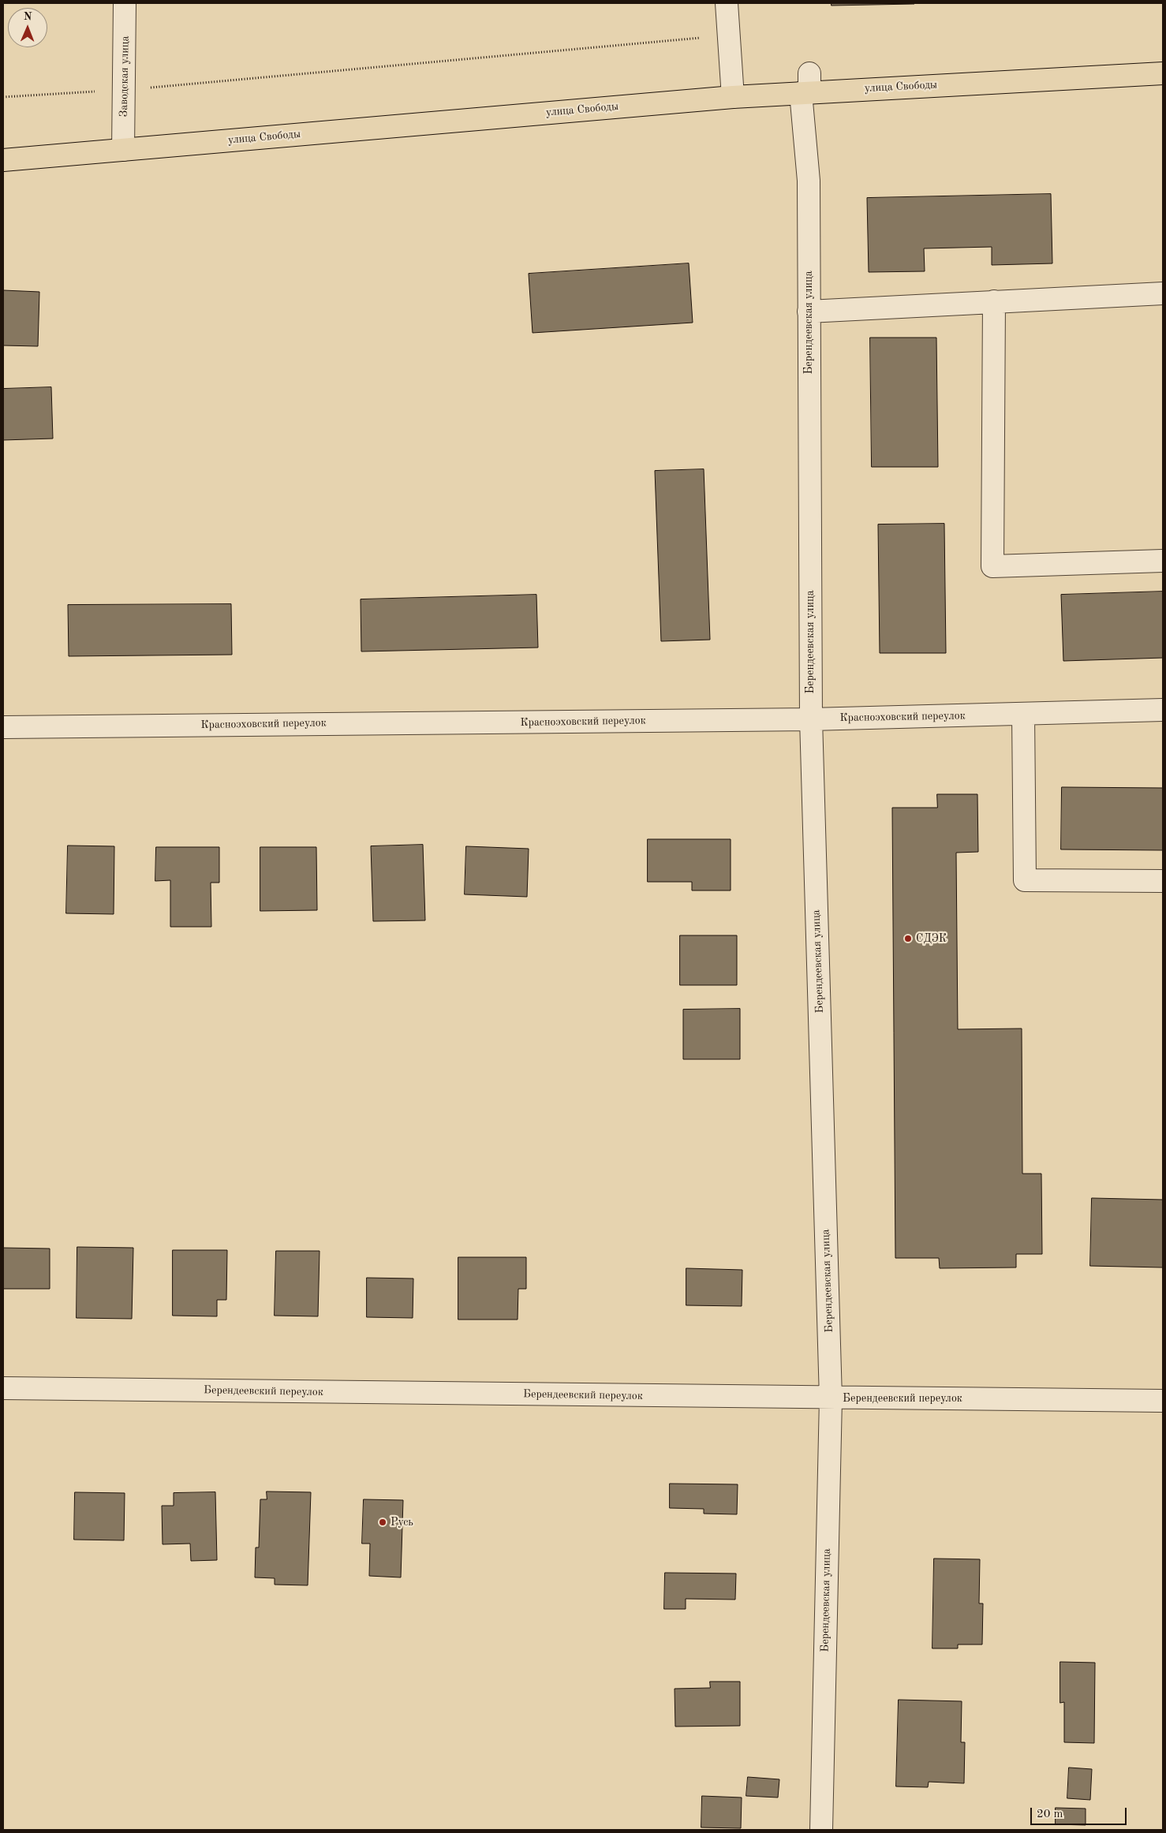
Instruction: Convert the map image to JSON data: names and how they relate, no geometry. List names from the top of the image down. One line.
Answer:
{"streets":{"main road":["улица Свободы"],"street":["Заводская улица","Берендеевская улица","Красноэховский переулок","Берендеевский переулок"]},"crossings":[["Заводская улица","улица Свободы"],["улица Свободы","Берендеевская улица"],["Берендеевская улица","Красноэховский переулок"],["Берендеевская улица","Берендеевский переулок"]],"places":["СДЭК","Русь"],"scale_bar":"20 m","north":"top"}
